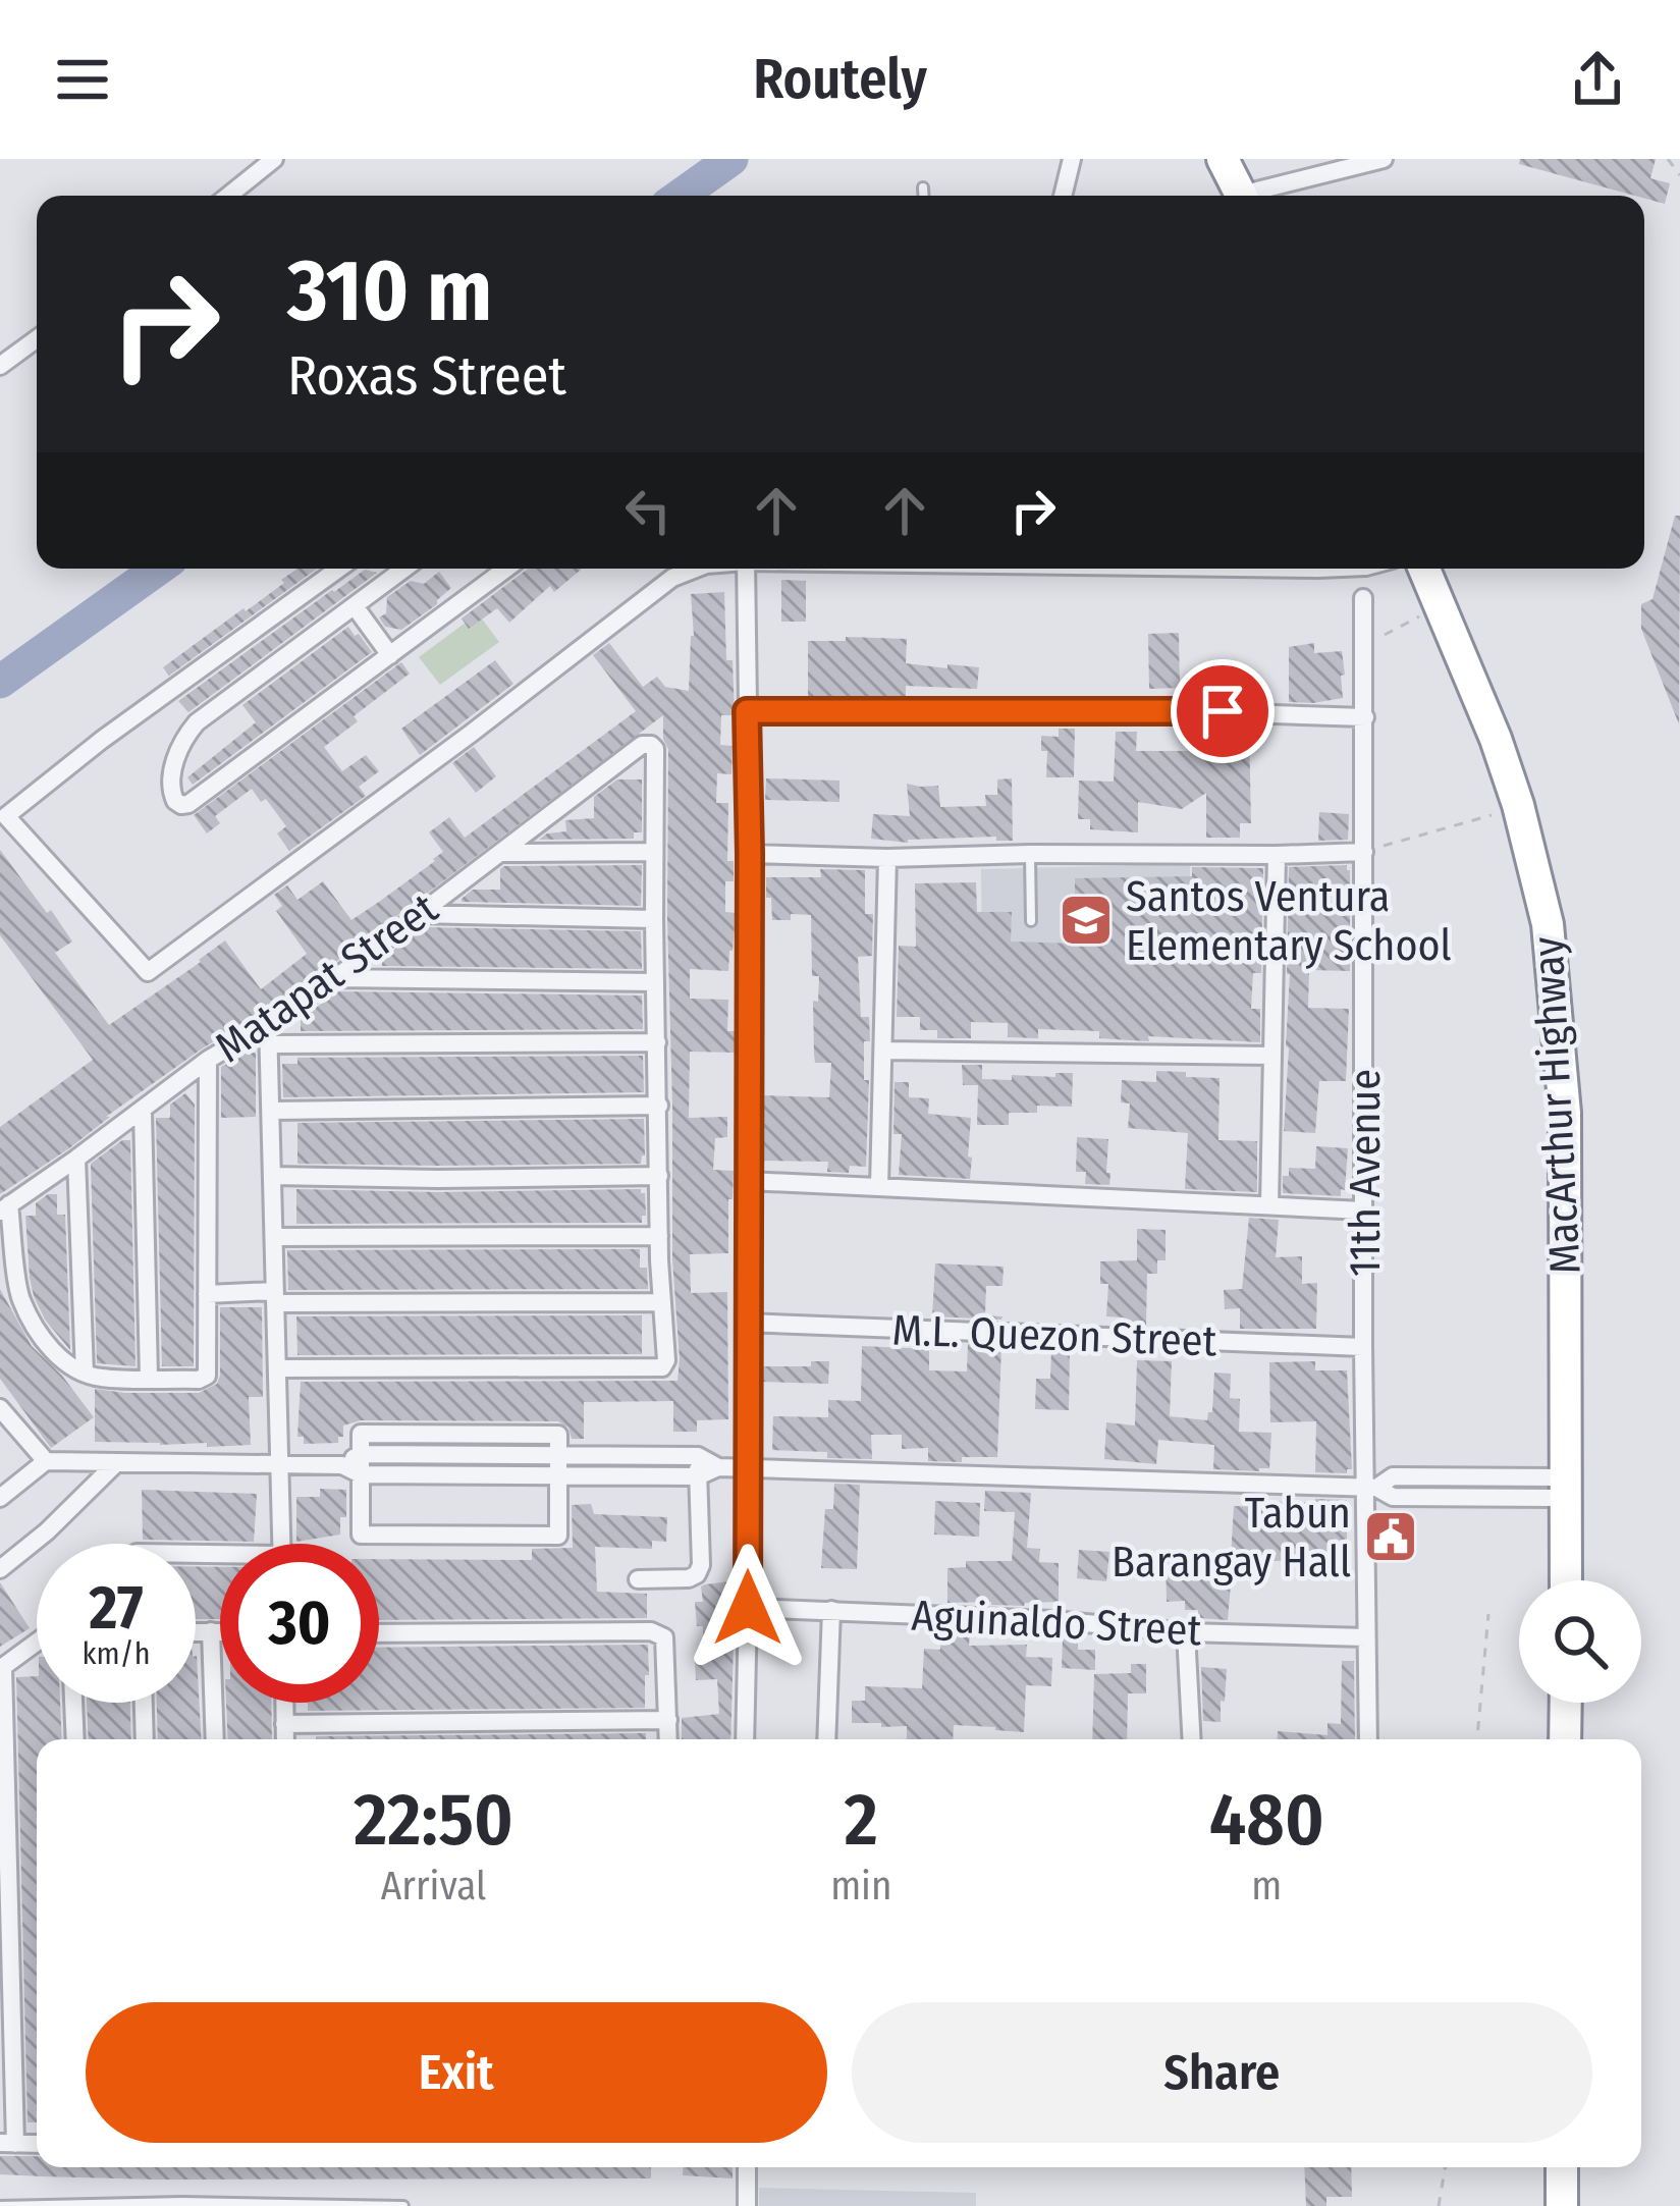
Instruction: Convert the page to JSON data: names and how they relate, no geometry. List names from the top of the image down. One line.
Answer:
{"streets":{"highway":["MacArthur Highway"],"street":["Matapat Street","11th Avenue","M.L. Quezon Street","Aguinaldo Street"]},"crossings":[["11th Avenue","M.L. Quezon Street"],["11th Avenue","Aguinaldo Street"]],"places":{"school or university":["Santos Ventura Elementary School"],"public building":["Tabun Barangay Hall"]},"page":{"header":"Routely","turn":["310 m","Roxas Street"],"speed":"27 km/h","limit":"30","eta":["22:50","Arrival","2","min","480","m"],"buttons":["Exit","Share"]}}
